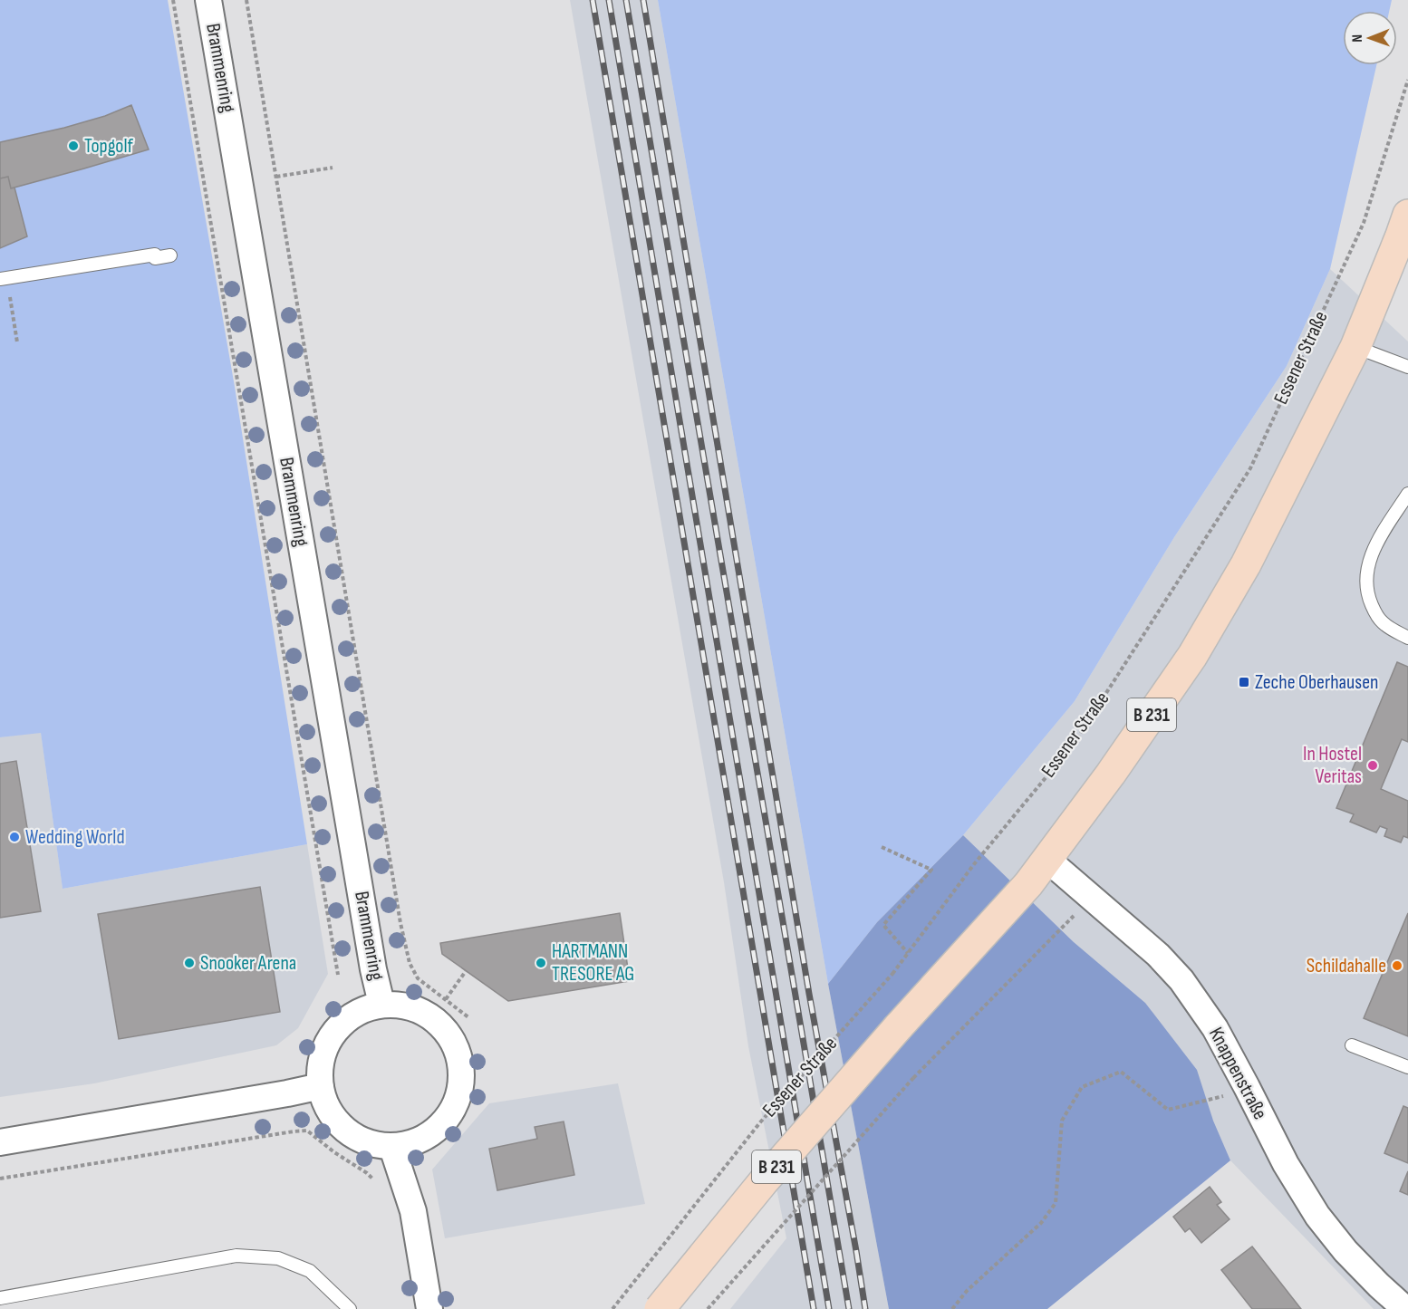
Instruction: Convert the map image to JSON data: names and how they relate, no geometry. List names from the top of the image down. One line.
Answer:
{"streets":{"main road":["Essener Straße","B 231"],"street":["Brammenring","Knappenstraße"]},"crossings":[["Essener Straße","Knappenstraße"]],"places":{"other":["Topgolf","In Hostel Veritas","Wedding World","Snooker Arena","HARTMANN TRESORE AG","Schildahalle"],"transit":["Zeche Oberhausen"]},"north":"left"}
